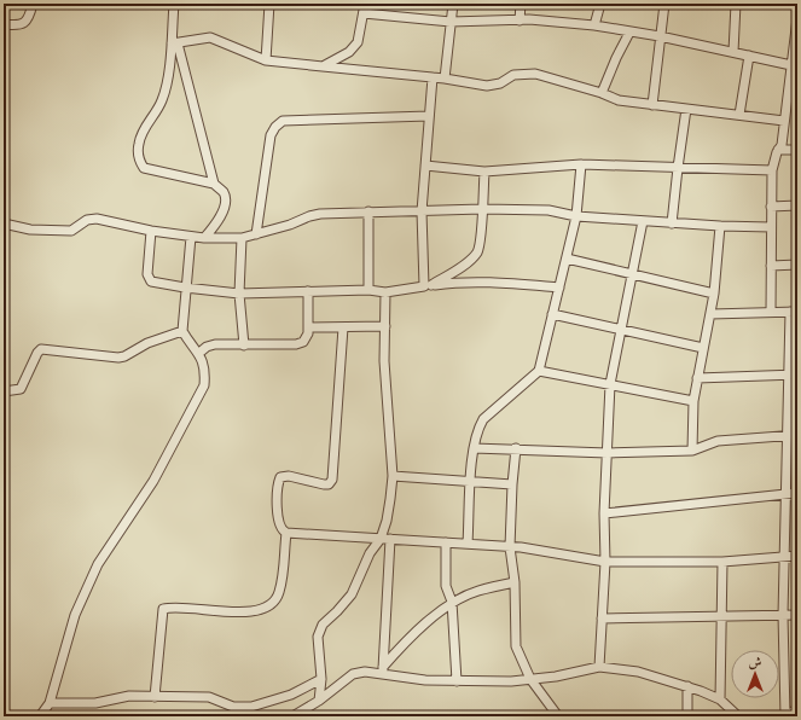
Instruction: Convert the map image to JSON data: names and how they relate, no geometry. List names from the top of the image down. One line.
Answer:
{"north":"top"}
